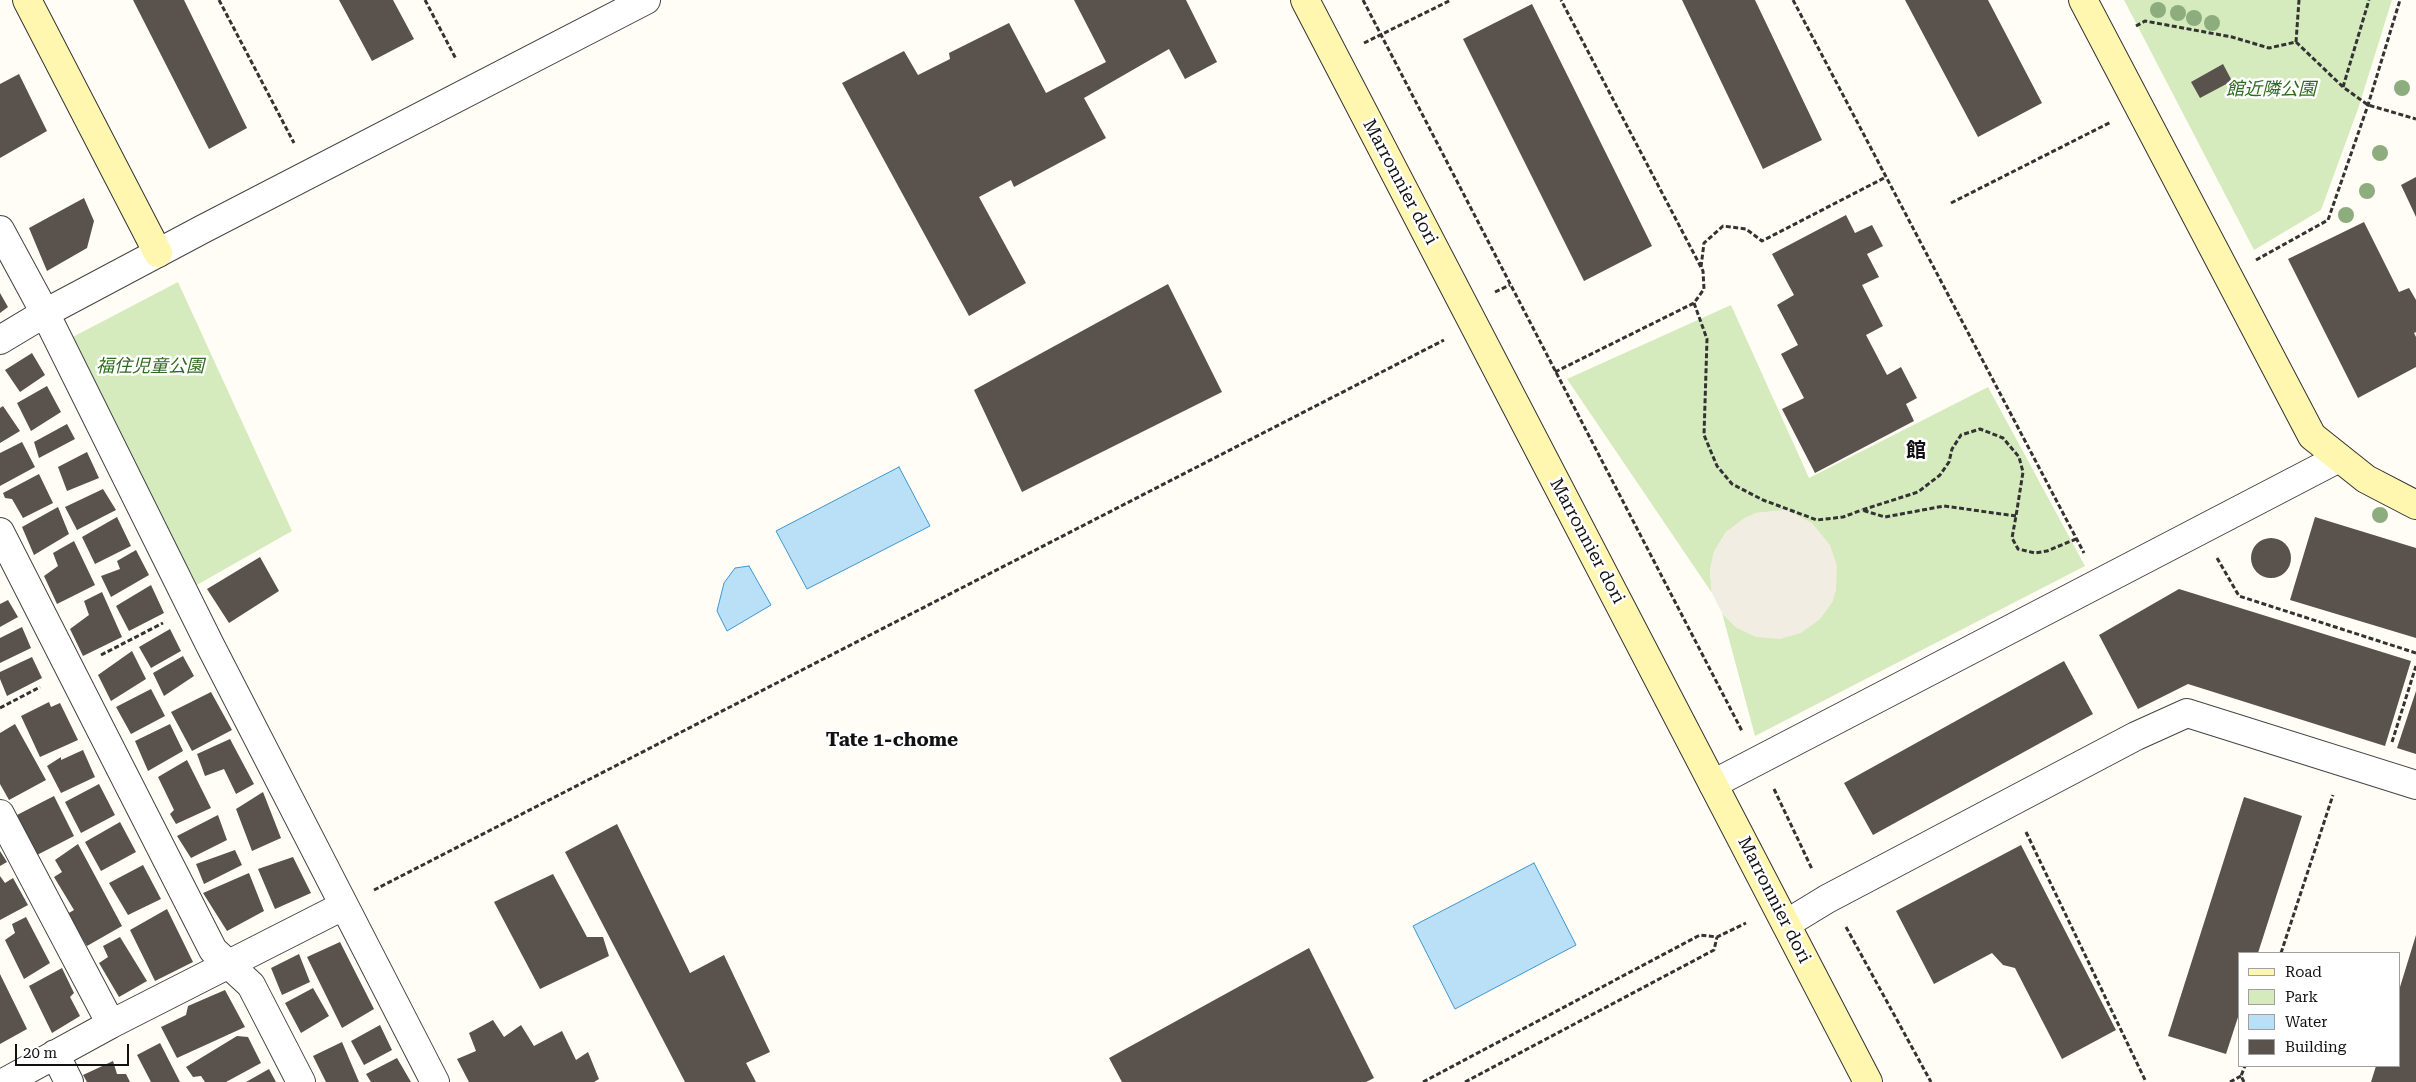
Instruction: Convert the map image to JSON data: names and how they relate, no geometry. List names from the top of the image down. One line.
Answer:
{"streets":{"street":["Marronnier dori"]},"districts":["館","Tate 1-chome"],"parks":["館近隣公園","福住児童公園"],"legend":["Road","Park","Water","Building"],"scale_bar":"20 m"}
